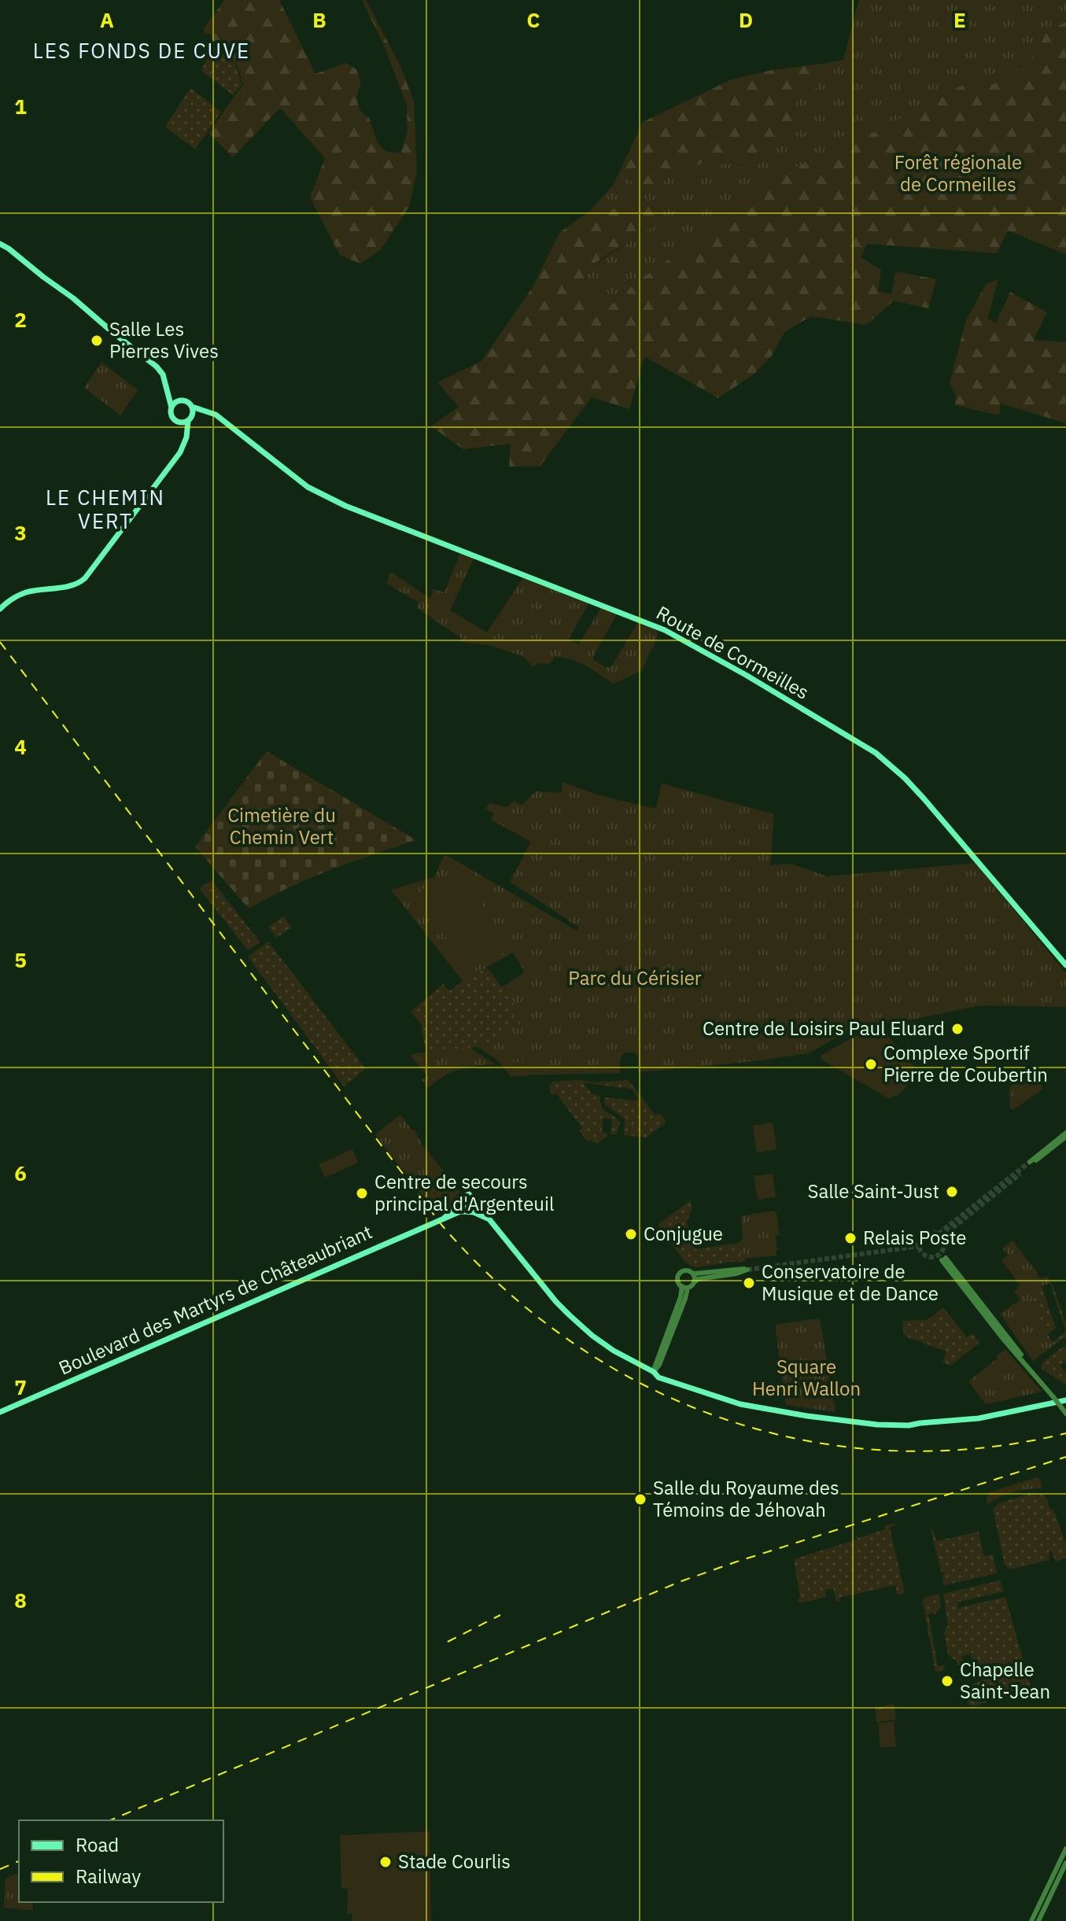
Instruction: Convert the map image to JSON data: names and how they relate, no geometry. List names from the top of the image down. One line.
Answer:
{"streets":{"main road":["Route de Cormeilles","Boulevard des Martyrs de Châteaubriant"]},"districts":["LES FONDS DE CUVE","LE CHEMIN VERT"],"parks":["Forêt régionale de Cormeilles","Cimetière du Chemin Vert","Parc du Cérisier","Square Henri Wallon"],"places":["Salle Les Pierres Vives","Centre de Loisirs Paul Eluard","Complexe Sportif Pierre de Coubertin","Salle Saint-Just","Centre de secours principal d'Argenteuil","Conjugue","Relais Poste","Conservatoire de Musique et de Dance","Salle du Royaume des Témoins de Jéhovah","Chapelle Saint-Jean","Stade Courlis"],"legend":["Road","Railway"],"grid":{"columns":["A","B","C","D","E"],"rows":["1","2","3","4","5","6","7","8"]}}
